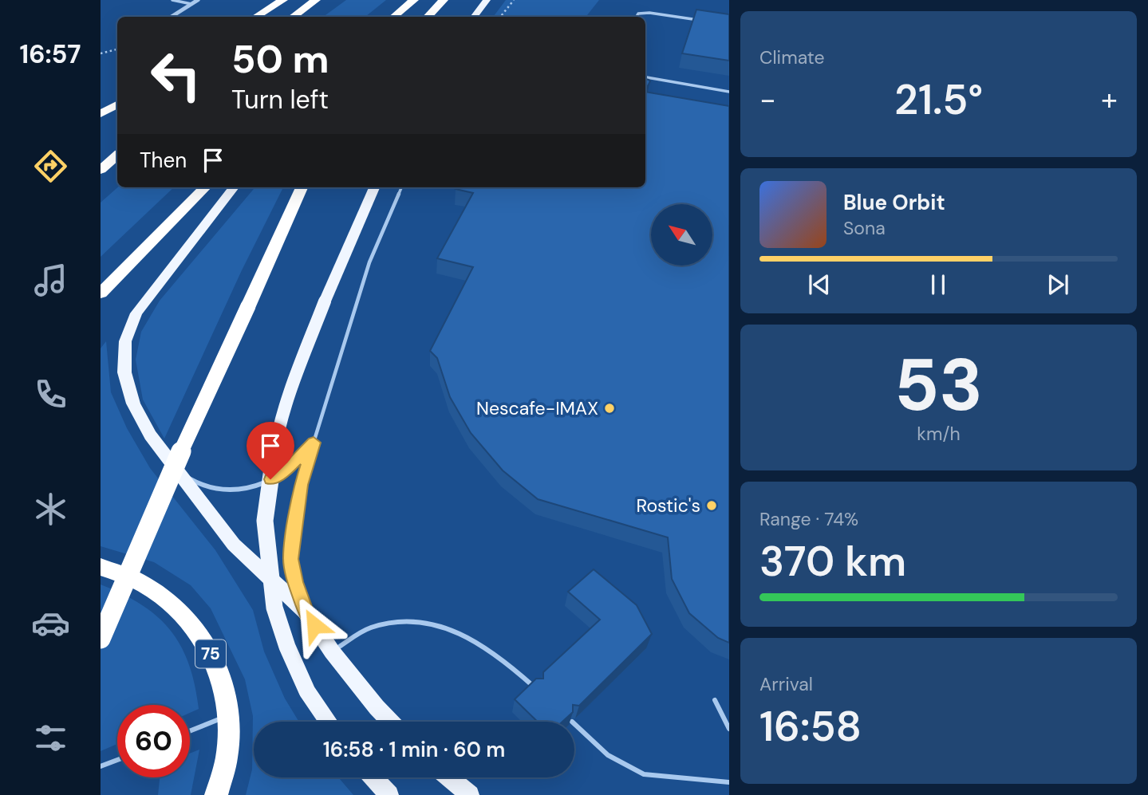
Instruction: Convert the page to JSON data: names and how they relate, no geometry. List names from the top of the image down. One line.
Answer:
{"streets":{"highway":["75"]},"places":["Nescafe-IMAX","Rostic's"],"north":"top left","page":{"tabs":"16:57","tile":["Climate",["53","km/h"],["Range · 74%","370 km"],["Arrival","16:58"]],"turn":["50 m","Turn left"],"heat":["−","21.5°","+"],"then":"Then","song":["Blue Orbit","Sona"],"limit":"60","trip":"16:58 · 1 min · 60 m"}}
